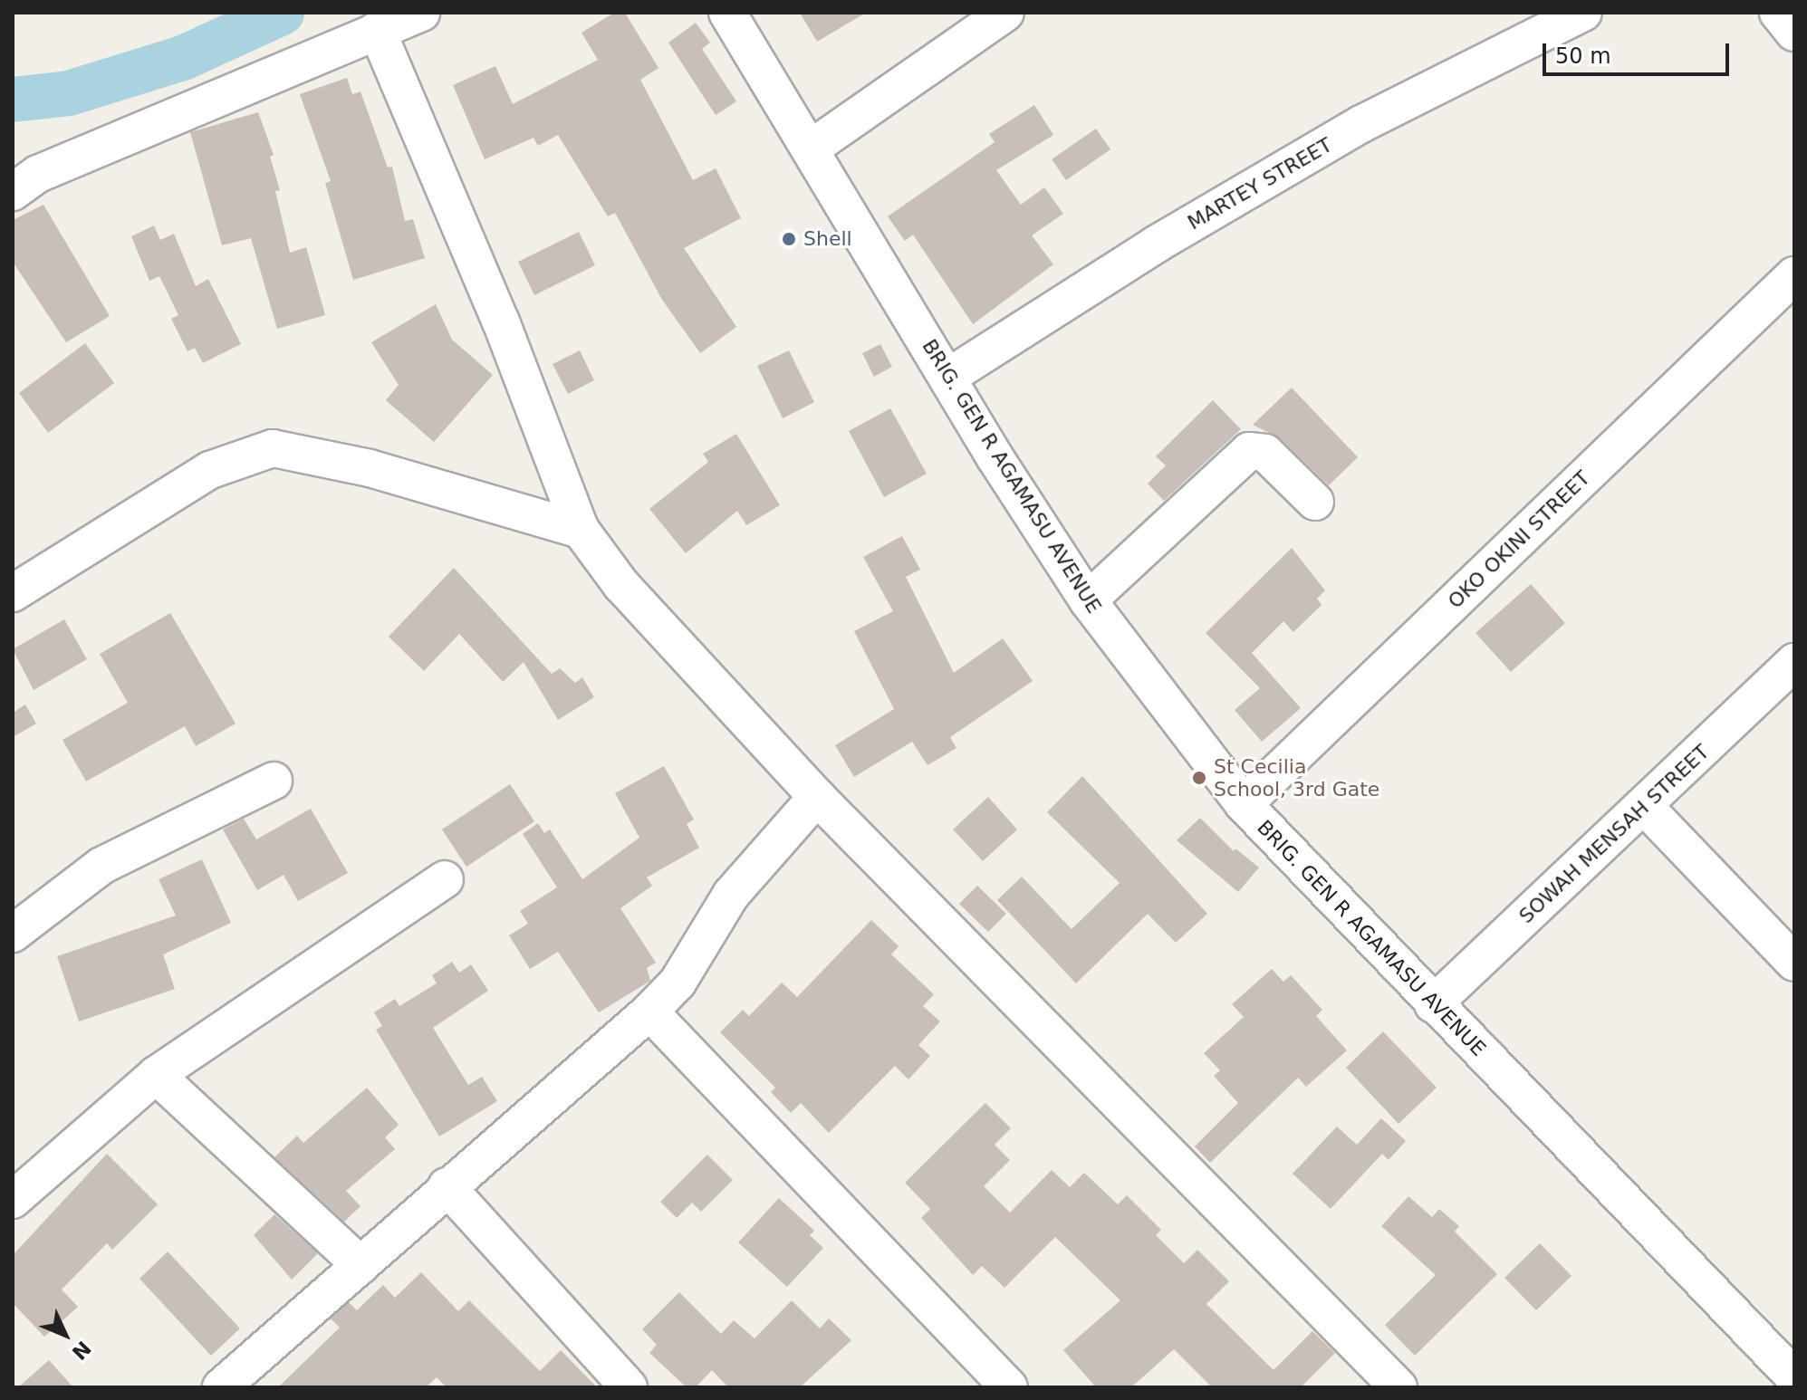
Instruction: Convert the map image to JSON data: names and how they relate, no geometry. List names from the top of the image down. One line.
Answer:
{"streets":{"street":["MARTEY STREET","BRIG. GEN R AGAMASU AVENUE","OKO OKINI STREET","SOWAH MENSAH STREET"]},"crossings":[["MARTEY STREET","BRIG. GEN R AGAMASU AVENUE"],["BRIG. GEN R AGAMASU AVENUE","OKO OKINI STREET"],["BRIG. GEN R AGAMASU AVENUE","SOWAH MENSAH STREET"]],"places":["Shell","St Cecilia School, 3rd Gate"],"scale_bar":"50 m","north":"bottom right"}
